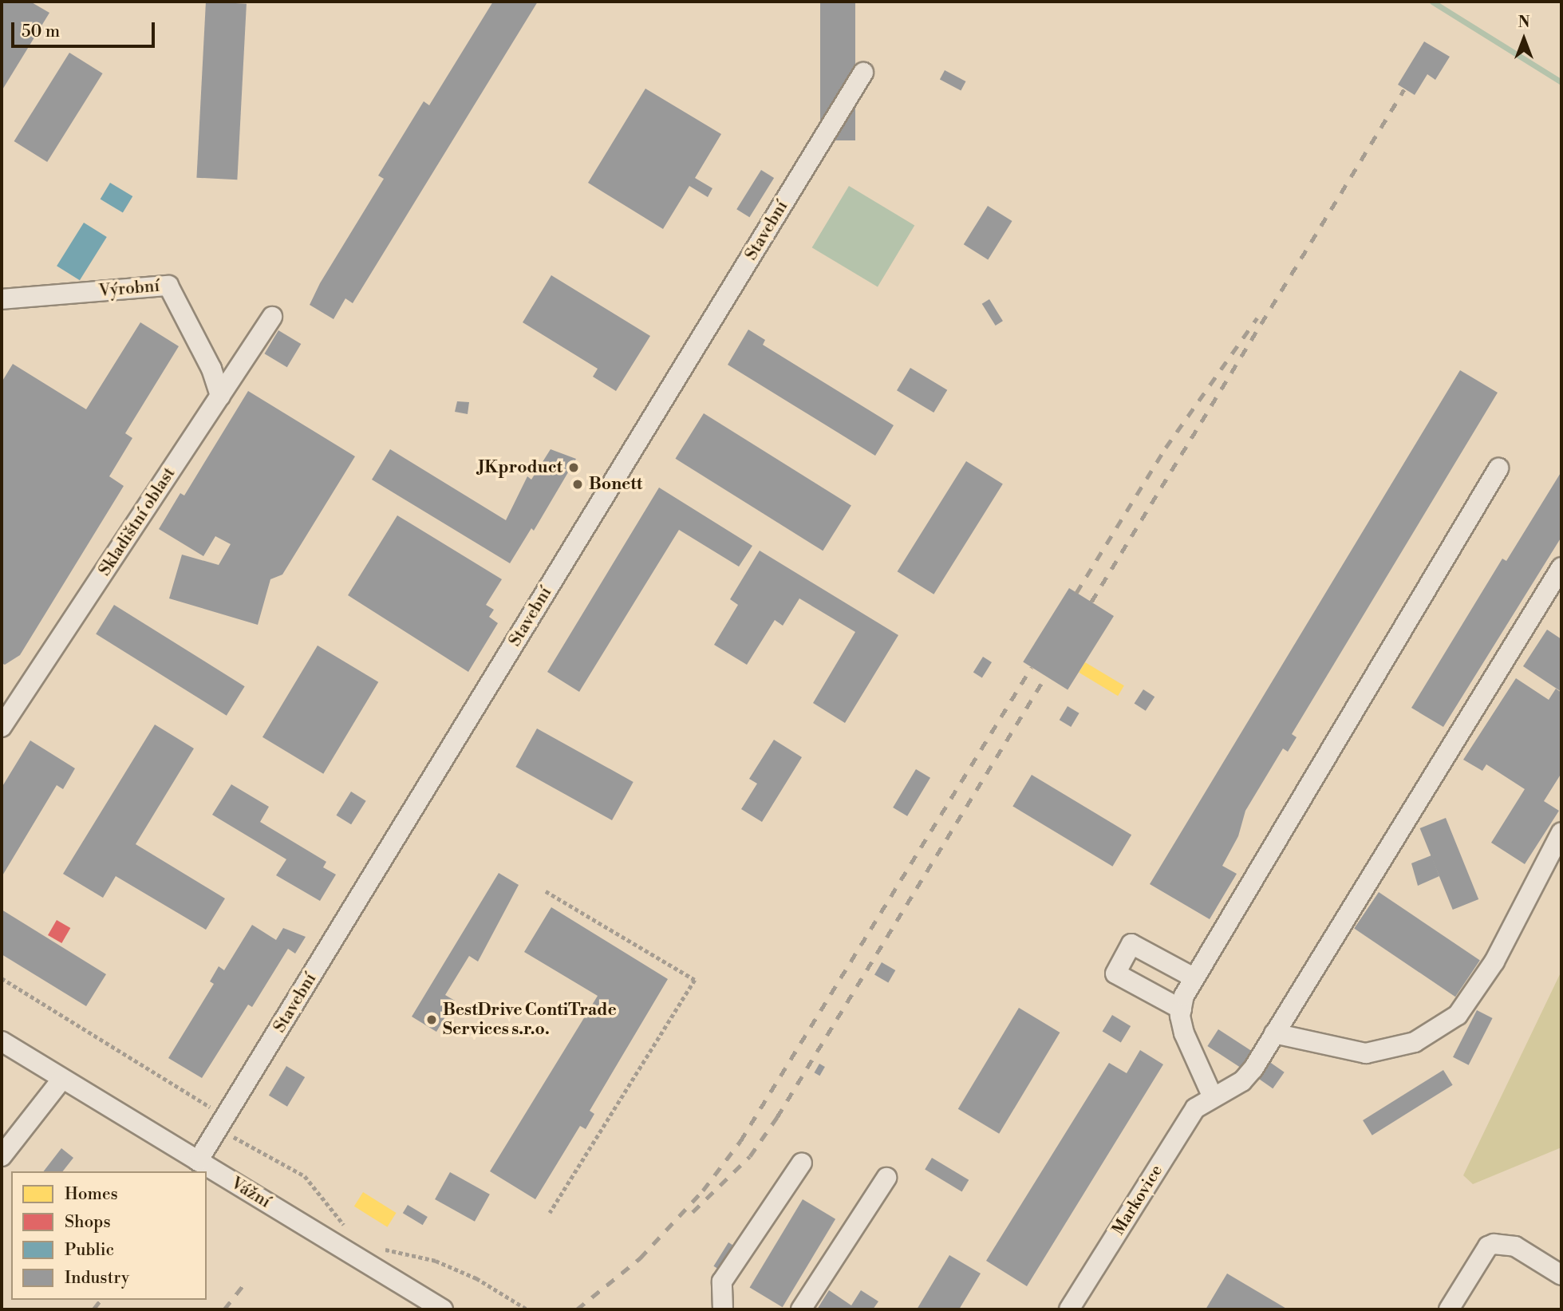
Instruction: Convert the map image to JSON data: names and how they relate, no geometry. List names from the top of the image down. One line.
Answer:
{"streets":{"street":["Stavební","Výrobní","Skladištní oblast","Vážní","Markovice"]},"crossings":[["Stavební","Vážní"],["Výrobní","Skladištní oblast"]],"places":["JKproduct","Bonett","BestDrive ContiTrade Services s.r.o."],"legend":["Homes","Shops","Public","Industry"],"scale_bar":"50 m","north":"top"}
